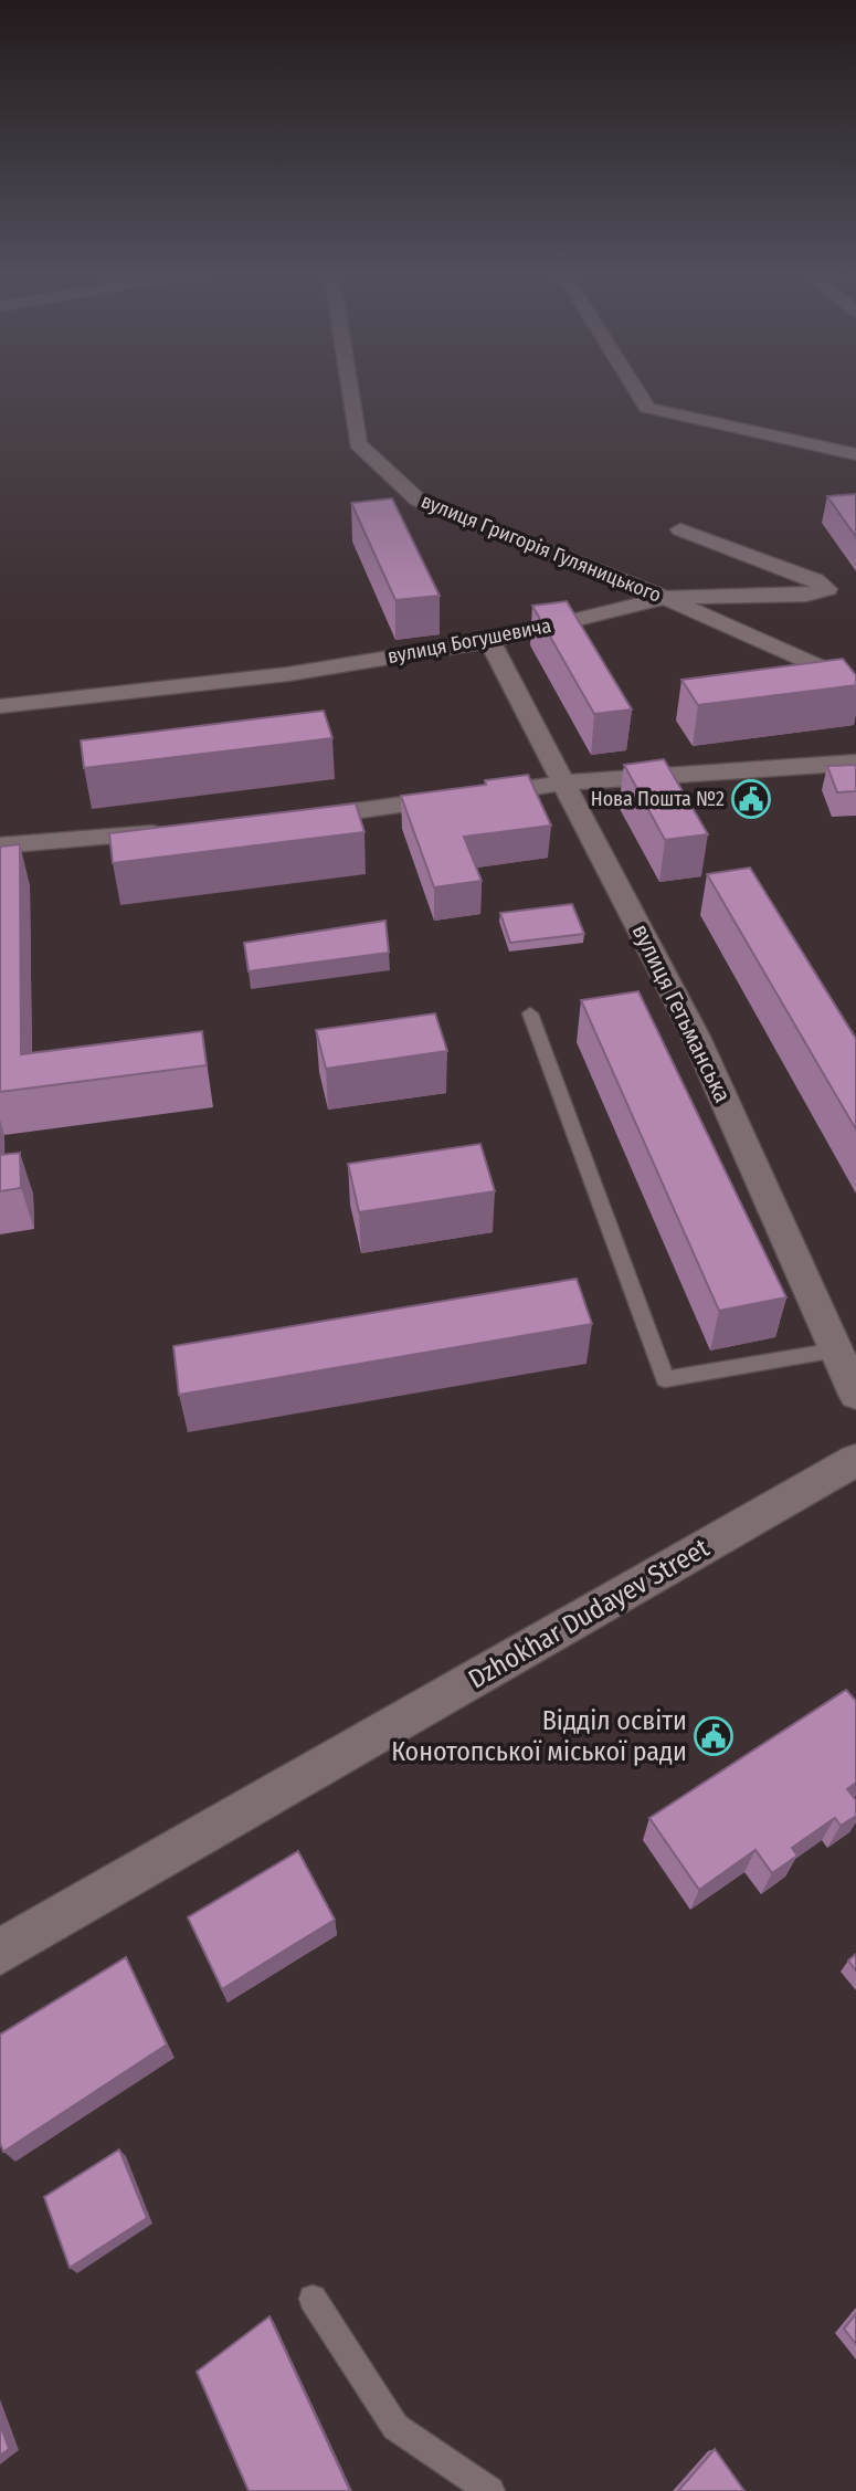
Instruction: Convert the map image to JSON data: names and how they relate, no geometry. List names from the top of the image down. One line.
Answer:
{"streets":{"street":["вулиця Григорія Гуляницького","вулиця Богушевича","вулиця Гетьманська","Dzhokhar Dudayev Street"]},"crossings":[["вулиця Григорія Гуляницького","вулиця Богушевича"],["вулиця Богушевича","вулиця Гетьманська"]],"places":{"public building":["Нова Пошта №2","Відділ освіти Конотопської міської ради"]}}
